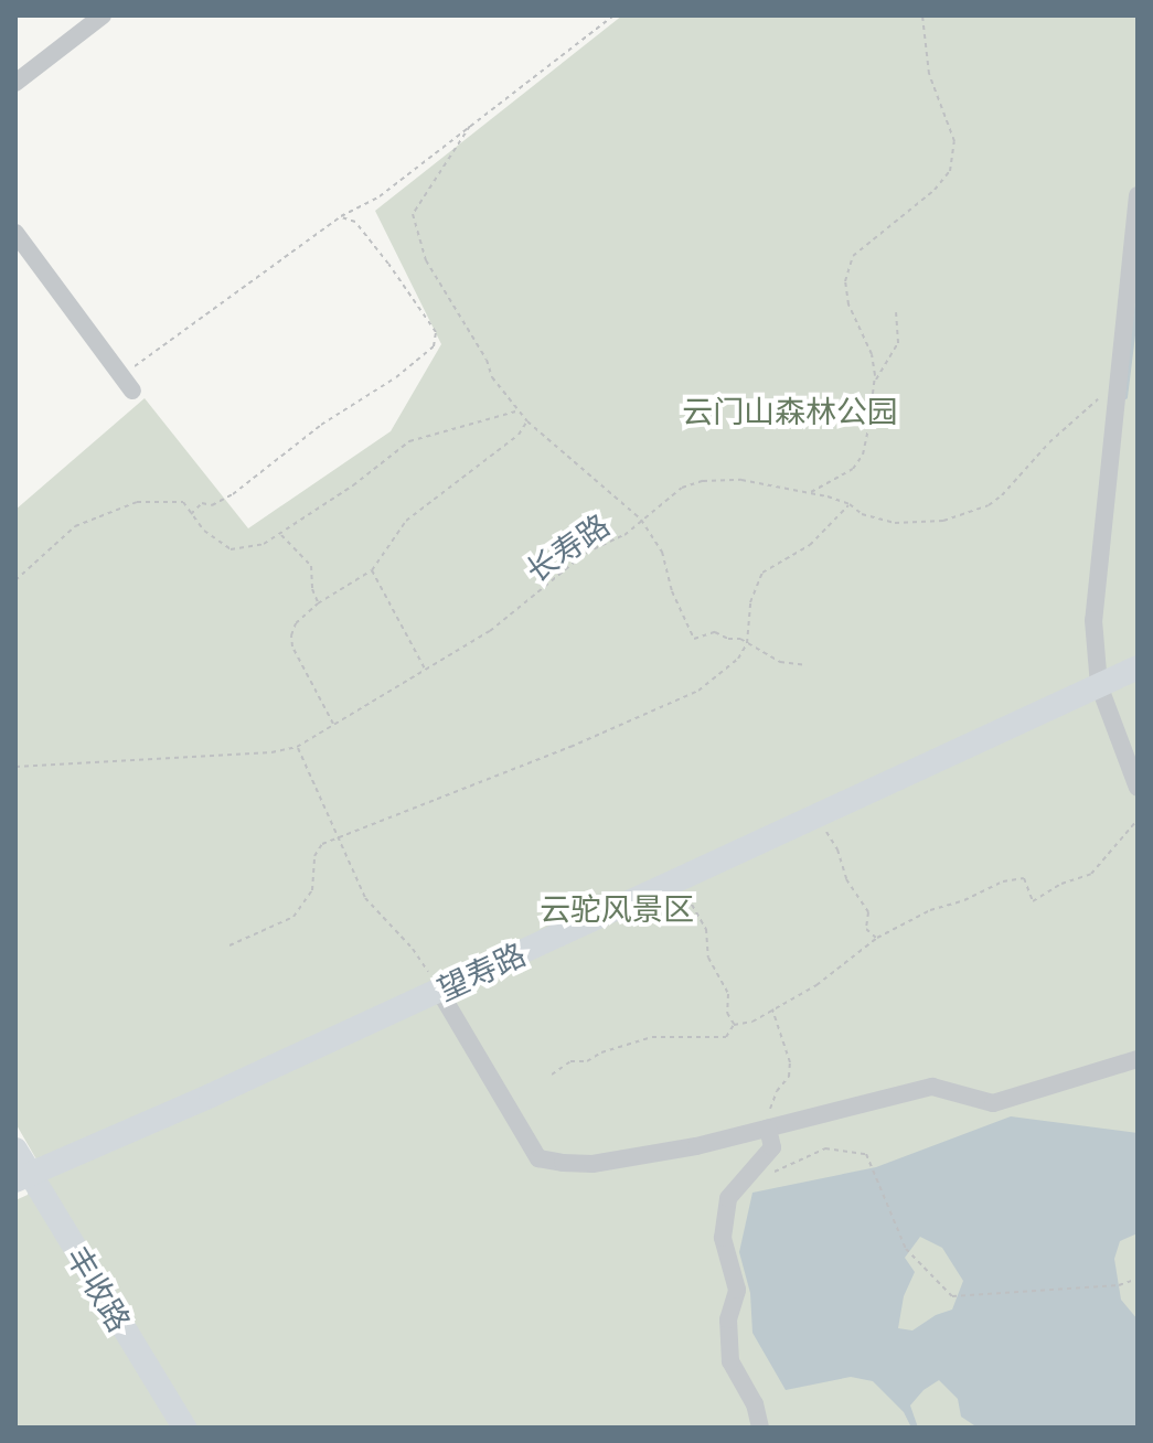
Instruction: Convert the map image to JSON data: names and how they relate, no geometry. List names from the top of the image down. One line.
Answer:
{"streets":{"street":["望寿路","丰收路"],"path":["长寿路"]},"crossings":[["望寿路","丰收路"]],"parks":["云门山森林公园","云驼风景区"]}
